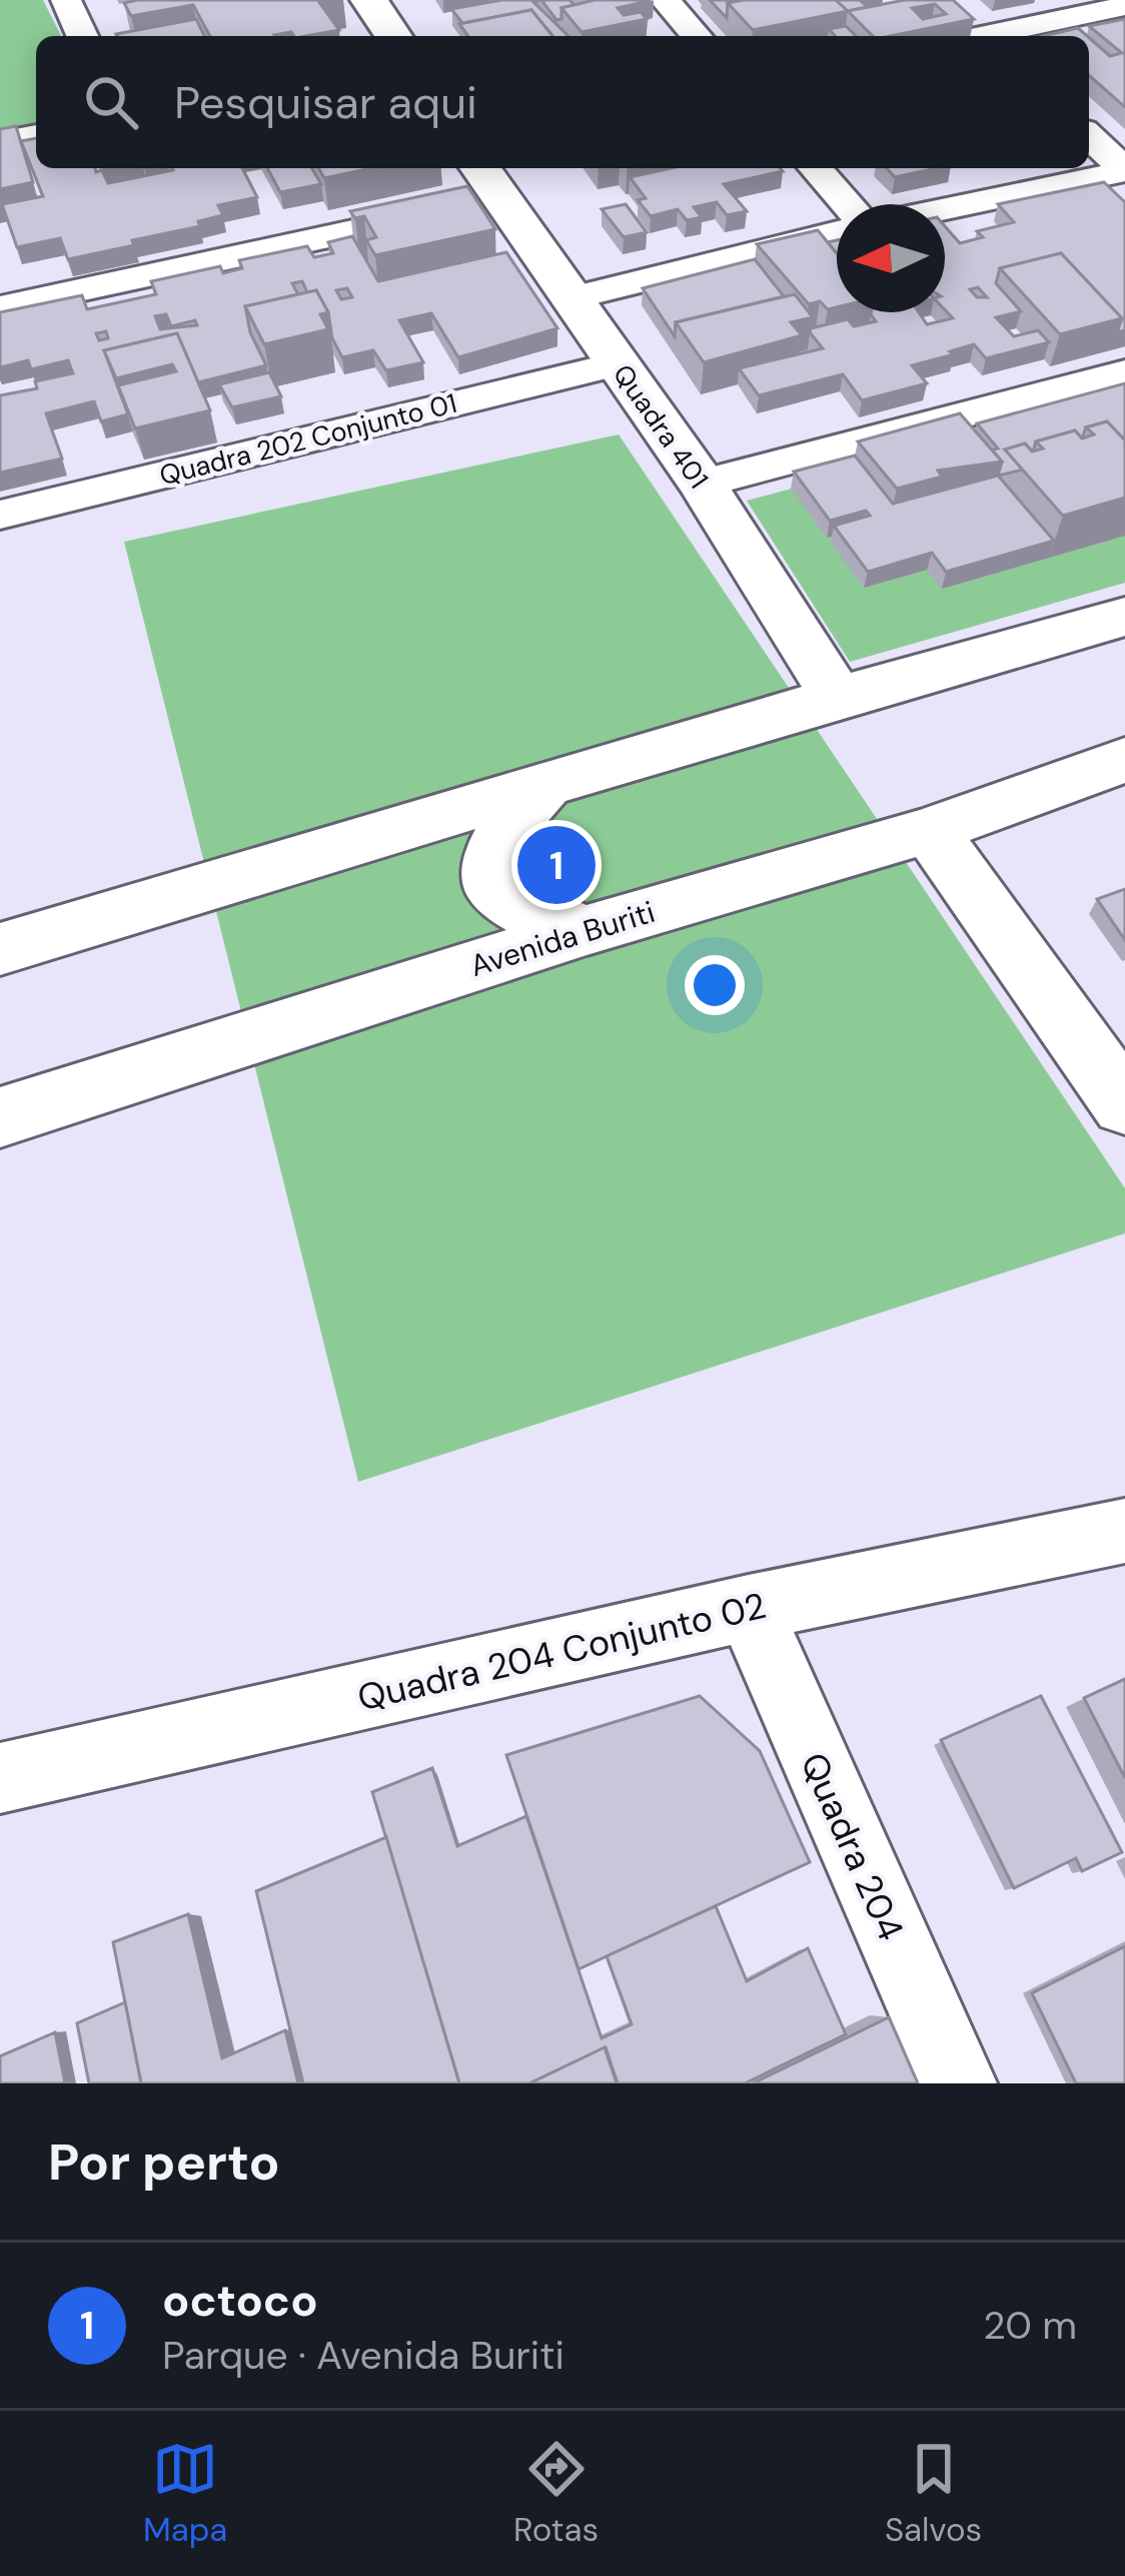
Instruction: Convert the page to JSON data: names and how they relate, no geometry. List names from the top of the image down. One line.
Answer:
{"streets":{"main road":["Quadra 401","Avenida Buriti"],"street":["Quadra 202 Conjunto 01","Quadra 204 Conjunto 02","Quadra 204"]},"crossings":[["Quadra 401","Quadra 202 Conjunto 01"],["Quadra 204 Conjunto 02","Quadra 204"]],"north":"left","page":{"search":"Pesquisar aqui","pins":"1","heading":"Por perto","list":[{"mark":"1","name":"octoco","note":"Parque · Avenida Buriti","value":"20 m"}],"nav":["Mapa","Rotas","Salvos"]}}
